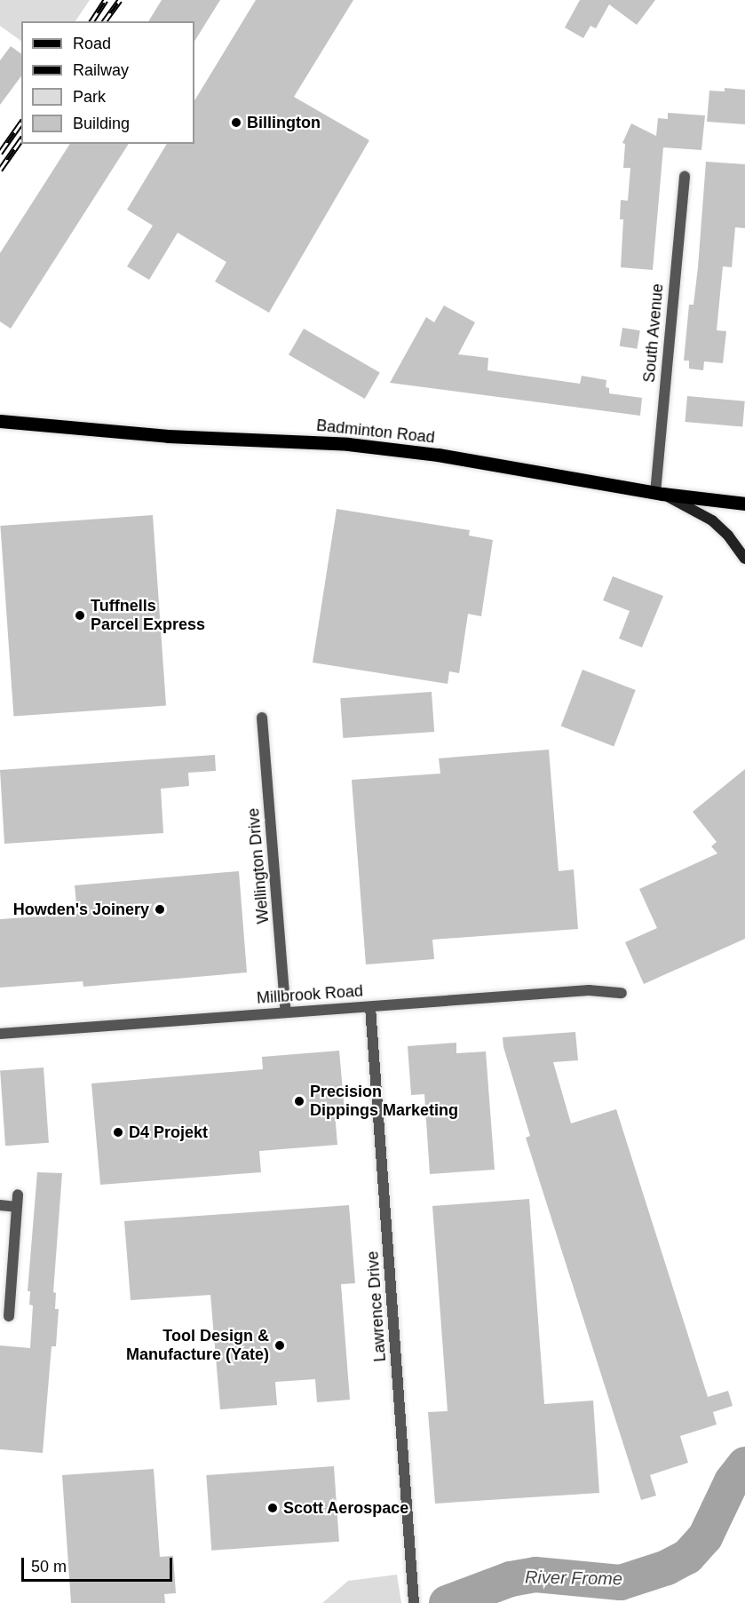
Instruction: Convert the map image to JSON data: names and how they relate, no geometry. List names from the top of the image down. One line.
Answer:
{"streets":{"main road":["Badminton Road"],"street":["South Avenue","Wellington Drive","Millbrook Road","Lawrence Drive"]},"crossings":[["South Avenue","Badminton Road"],["Wellington Drive","Millbrook Road"],["Millbrook Road","Lawrence Drive"]],"water":["River Frome"],"places":["Billington","Tuffnells Parcel Express","Howden's Joinery","Precision Dippings Marketing","D4 Projekt","Tool Design & Manufacture (Yate)","Scott Aerospace"],"legend":["Road","Railway","Park","Building"],"scale_bar":"50 m"}
